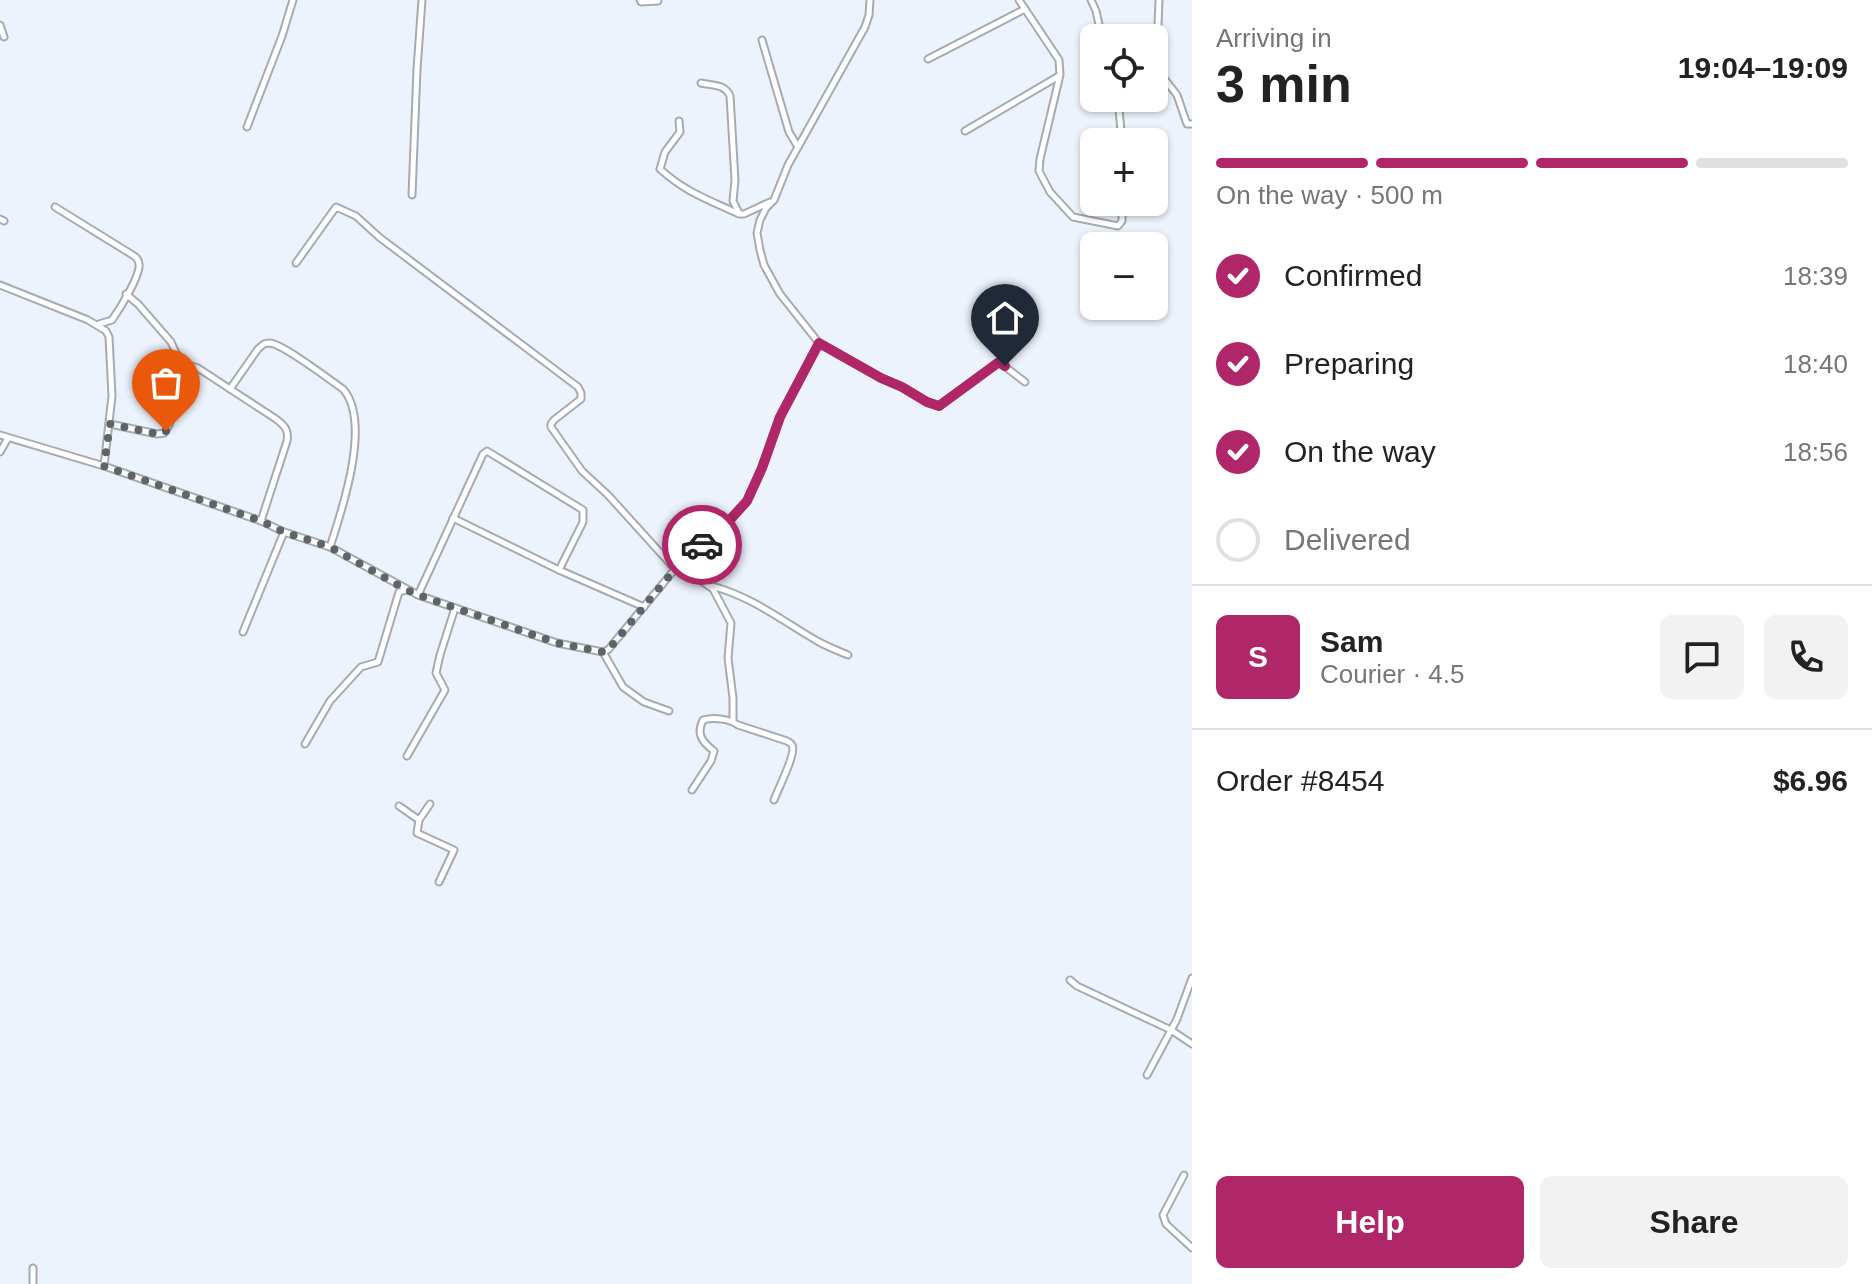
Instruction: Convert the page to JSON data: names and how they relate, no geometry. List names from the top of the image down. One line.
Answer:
{"page":{"heading":["3 min","Arriving in","19:04–19:09"],"panel":["Sam","Courier · 4.5","Order #8454","$6.96"],"map_buttons":["+","−"],"bar":"On the way · 500 m","list":[["Confirmed","18:39"],["Preparing","18:40"],["On the way","18:56"],"Delivered"],"round":"S","buttons":["Help","Share"]}}
